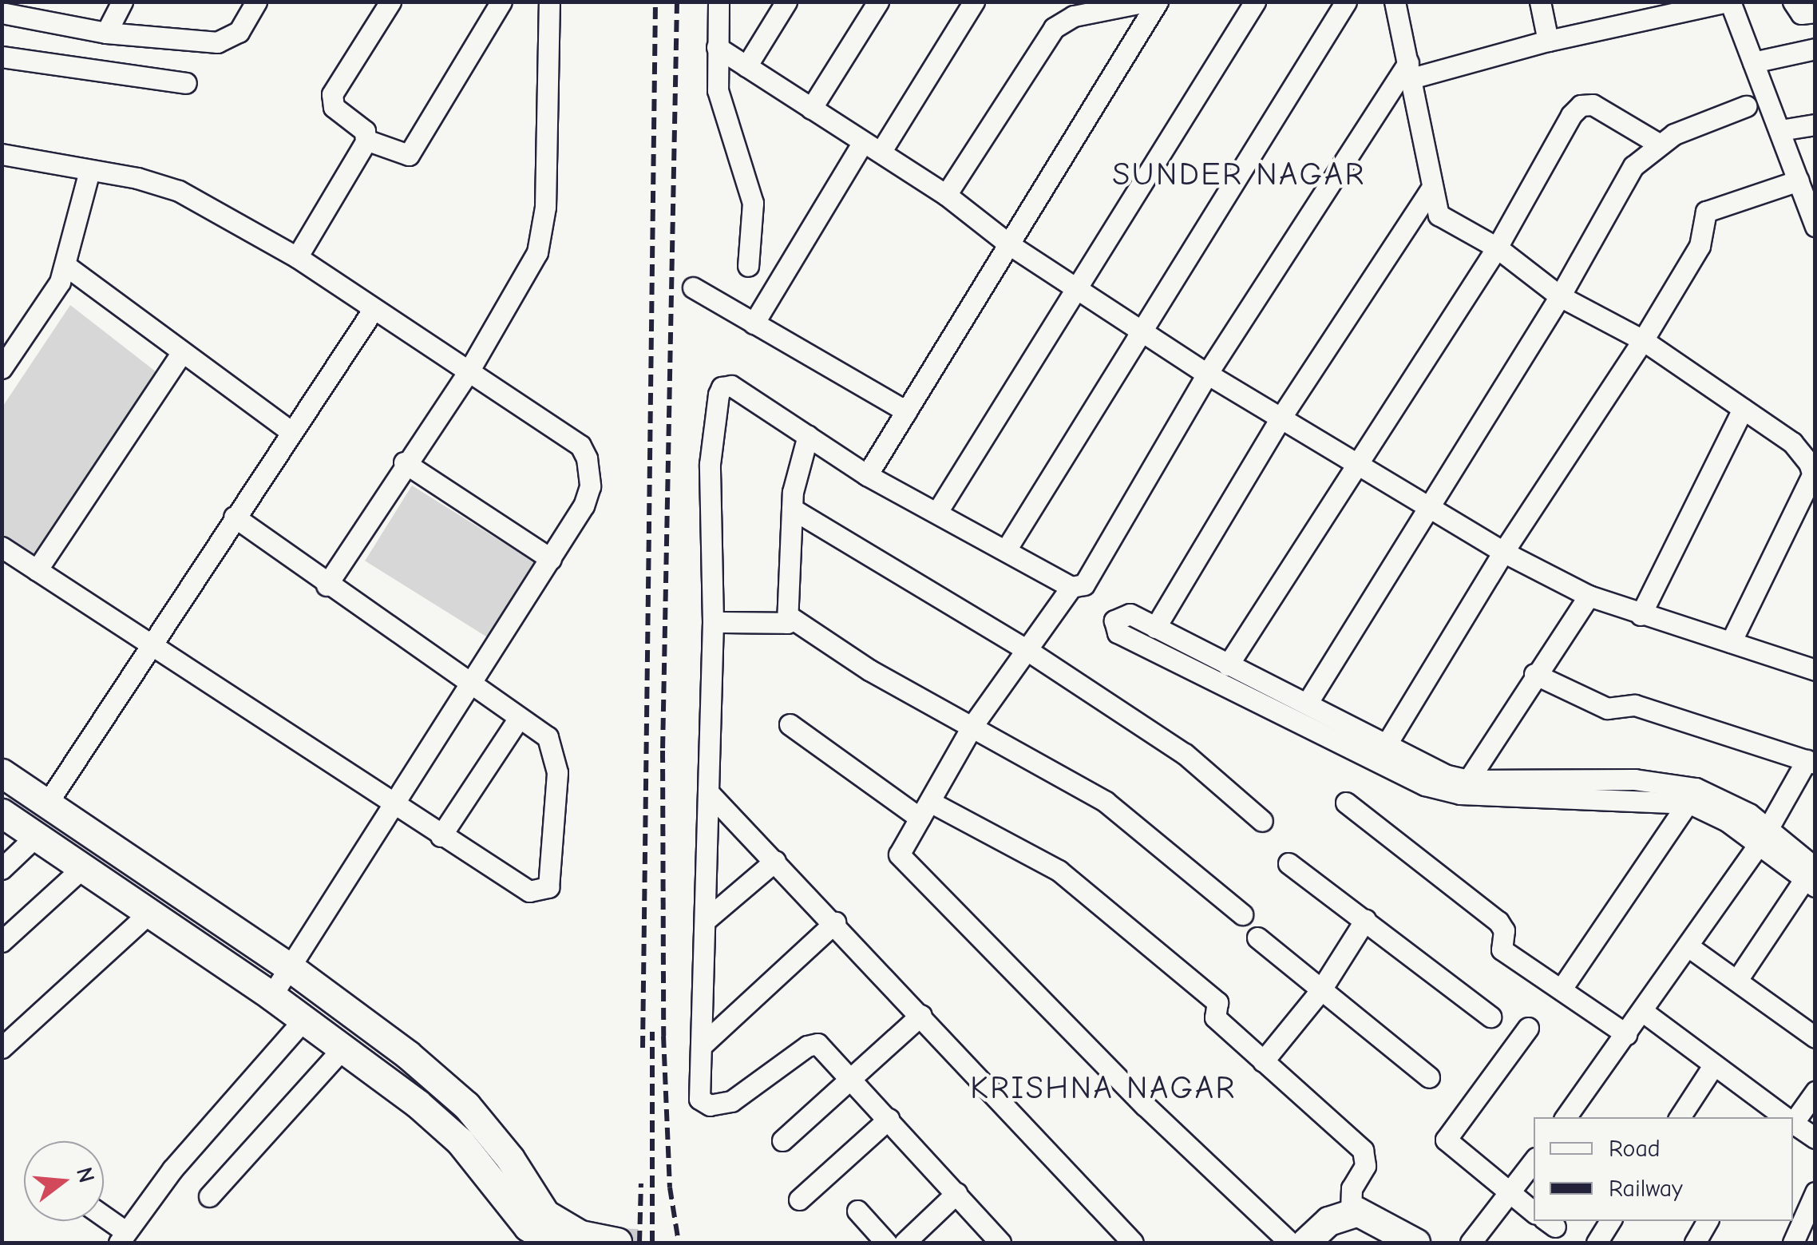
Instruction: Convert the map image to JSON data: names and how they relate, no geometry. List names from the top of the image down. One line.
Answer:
{"districts":["SUNDER NAGAR","KRISHNA NAGAR"],"legend":["Road","Railway"],"north":"right"}
